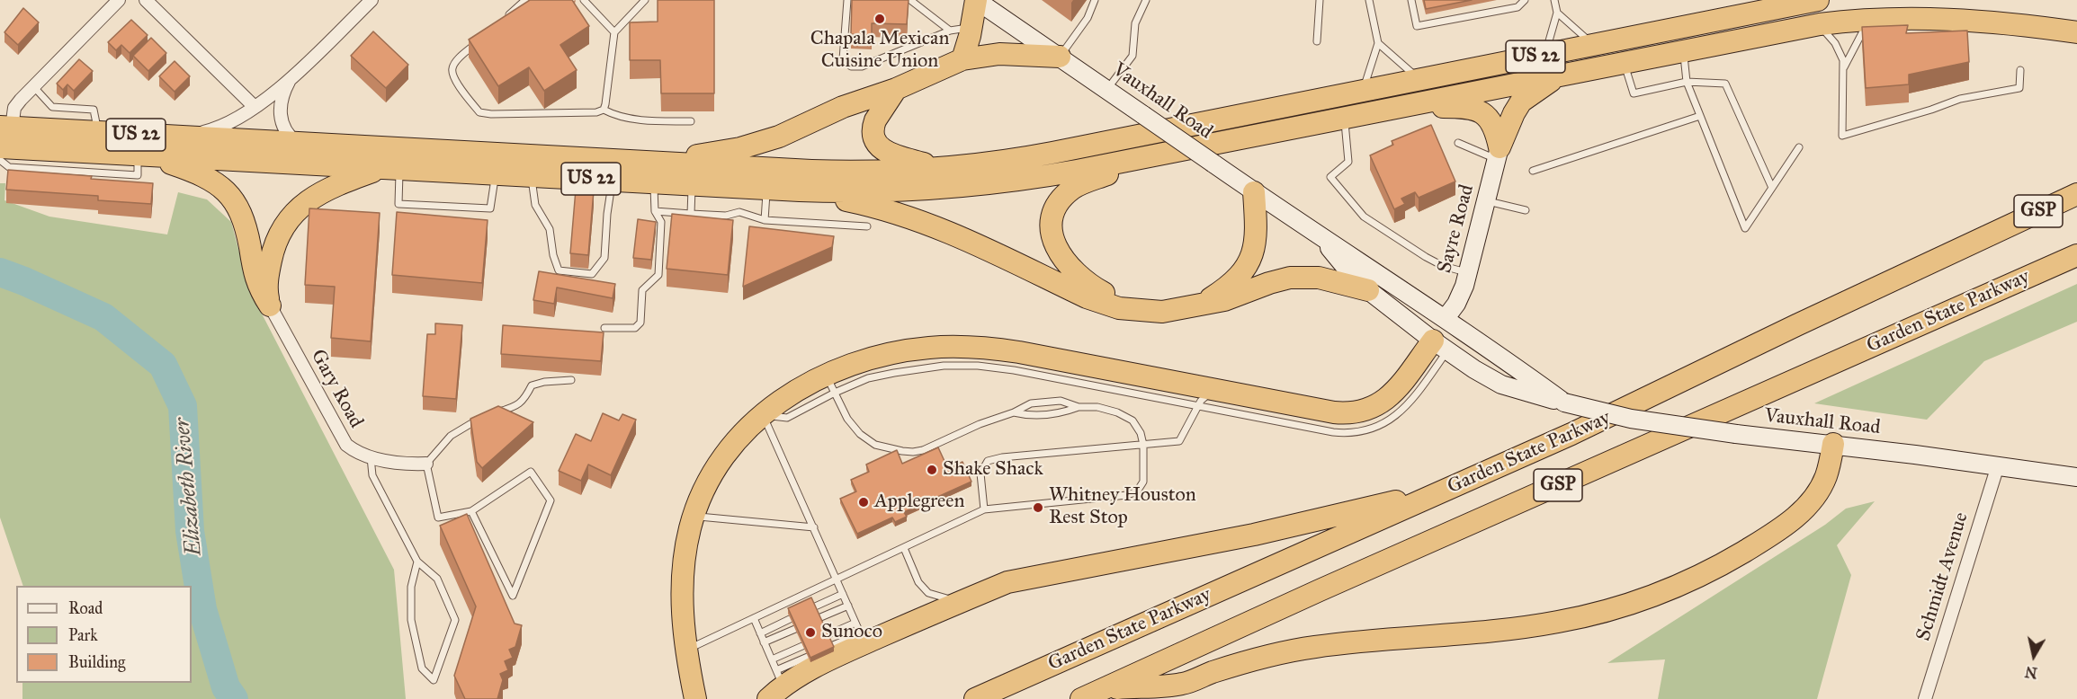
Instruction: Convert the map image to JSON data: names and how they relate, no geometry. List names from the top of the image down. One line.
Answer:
{"streets":{"highway":["US 22","GSP","Garden State Parkway"],"street":["Vauxhall Road","Sayre Road","Gary Road","Schmidt Avenue"]},"crossings":[["Vauxhall Road","Sayre Road"],["Vauxhall Road","Schmidt Avenue"]],"water":["Elizabeth River"],"places":["Chapala Mexican Cuisine Union","Shake Shack","Applegreen","Whitney Houston Rest Stop","Sunoco"],"legend":["Road","Park","Building"],"north":"bottom"}
